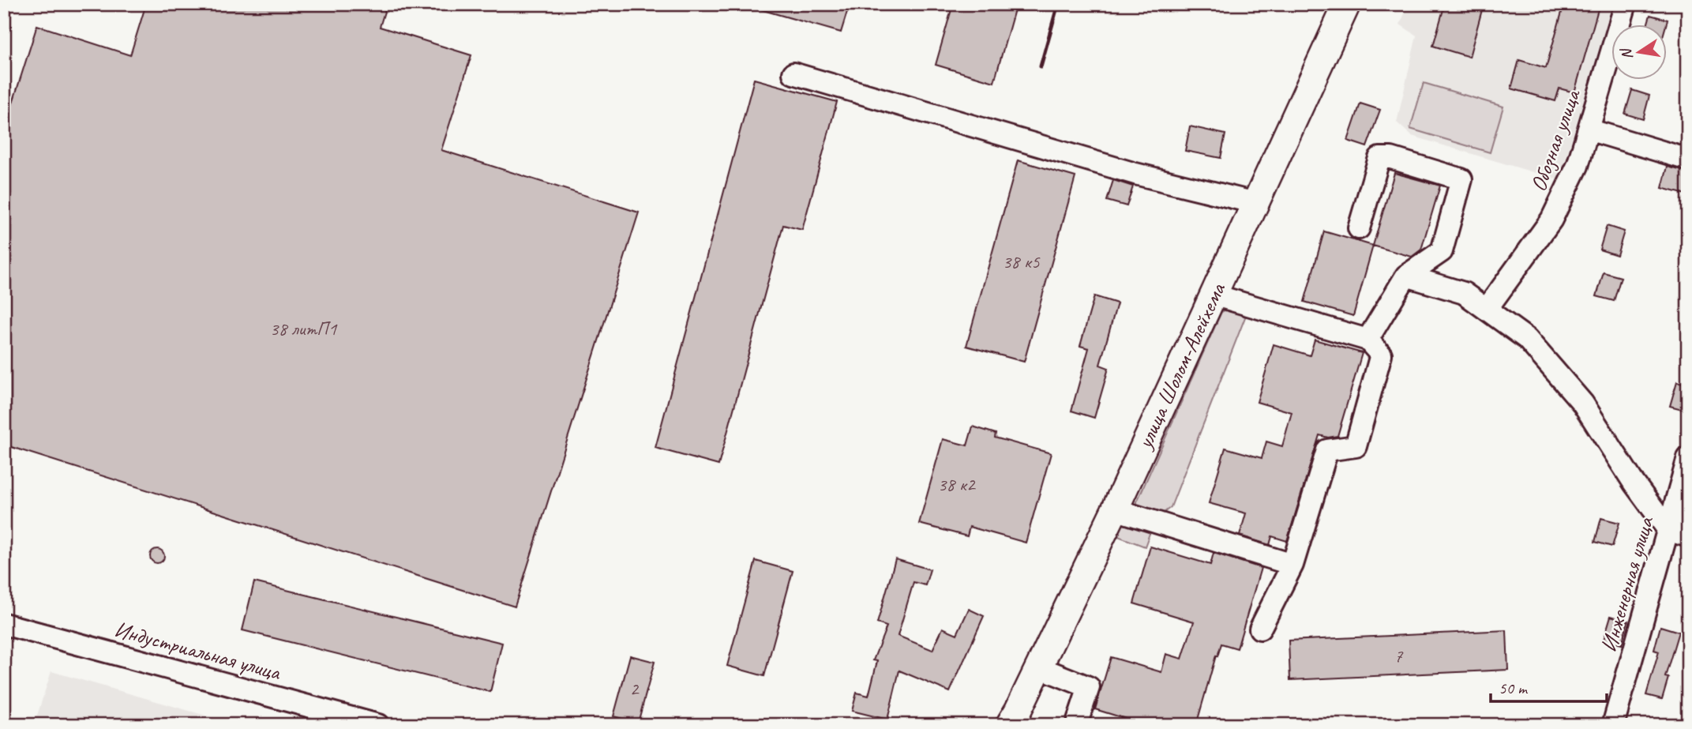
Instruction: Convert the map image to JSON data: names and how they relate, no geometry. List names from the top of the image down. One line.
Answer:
{"streets":{"main road":["улица Шолом-Алейхема"],"street":["Обозная улица","Инженерная улица","Индустриальная улица"]},"house_numbers":["38 к5","38 литП1","38 к2","7","2"],"scale_bar":"50 m","north":"left"}
